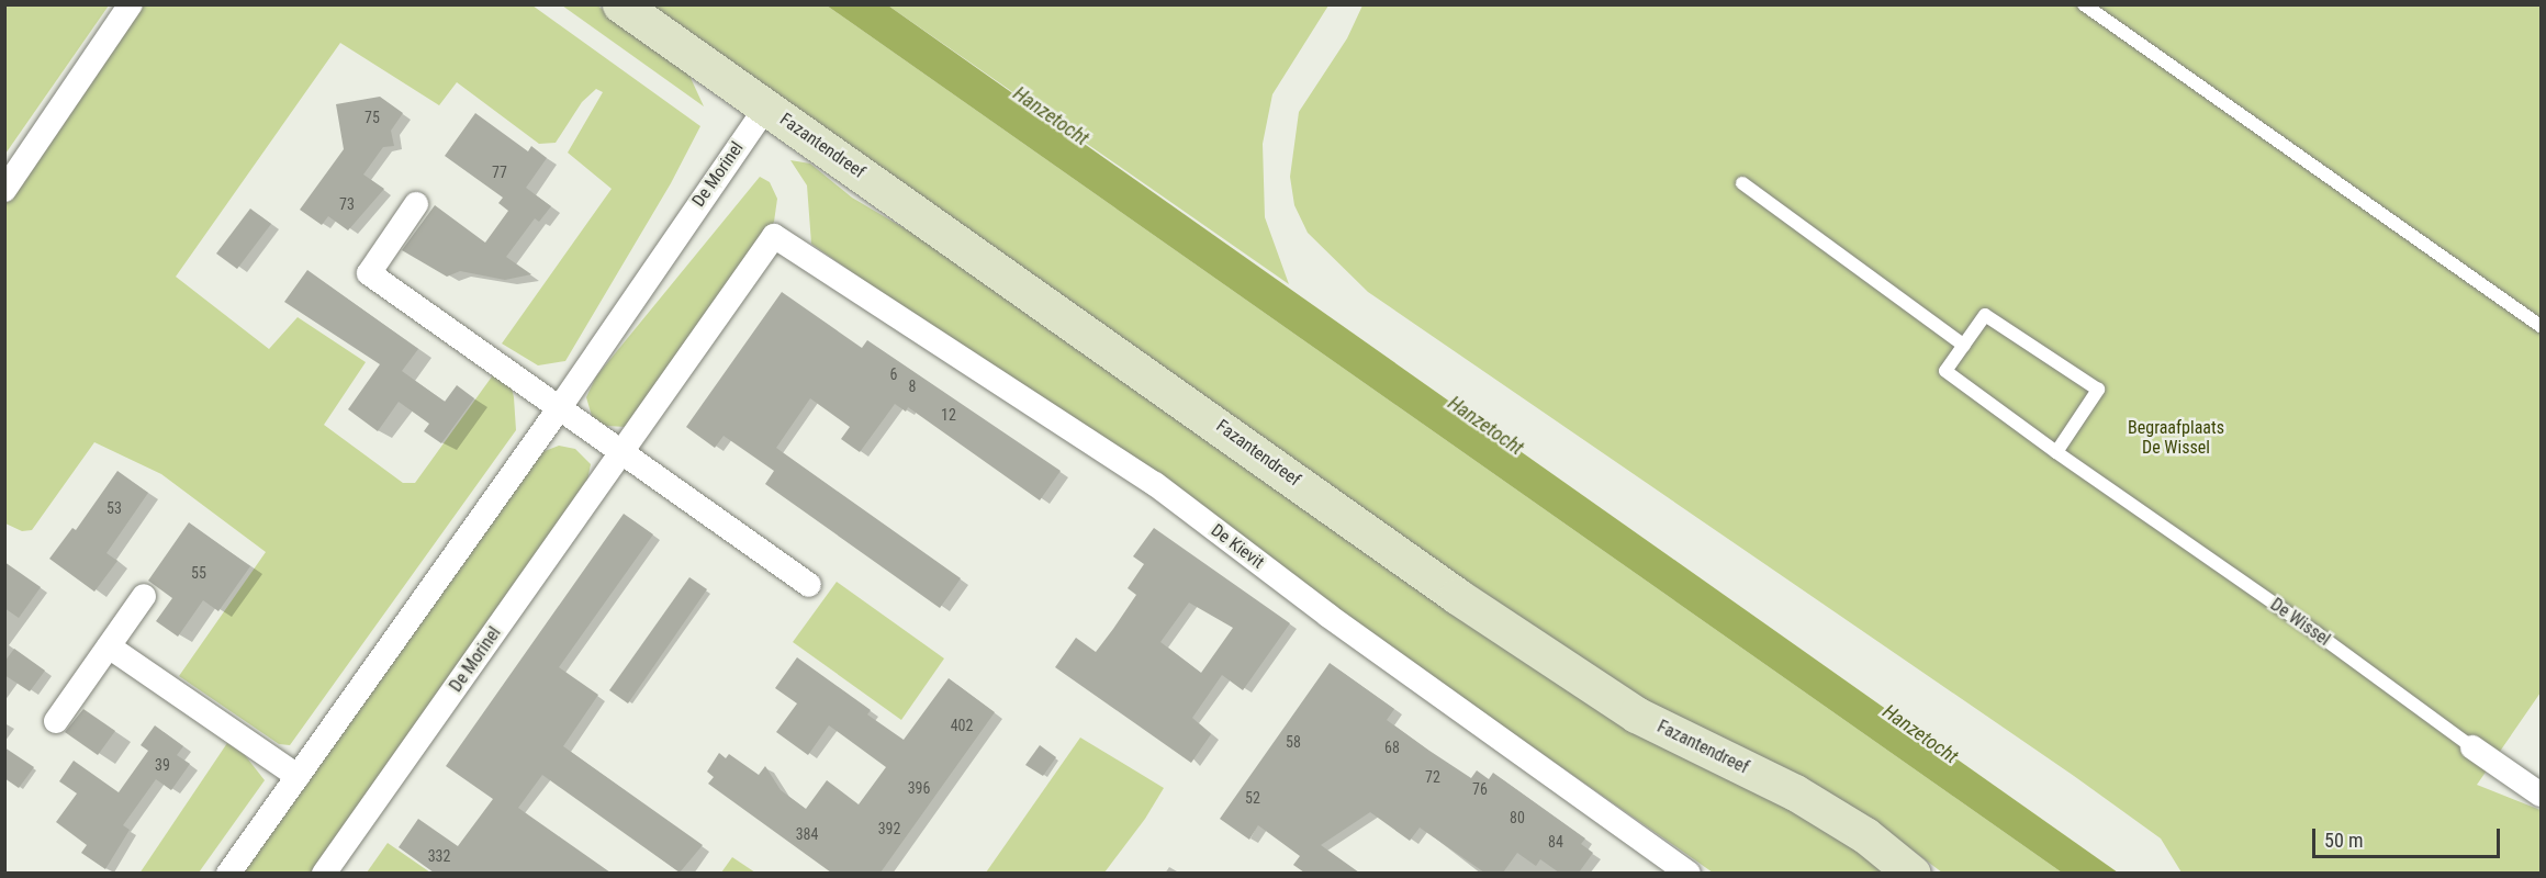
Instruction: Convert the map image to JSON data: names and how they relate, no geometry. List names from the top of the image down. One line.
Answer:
{"streets":{"street":["Fazantendreef","De Morinel","De Kievit","De Wissel"]},"crossings":[["Fazantendreef","De Morinel"],["De Morinel","De Kievit"]],"water":["Hanzetocht"],"parks":["Begraafplaats De Wissel"],"house_numbers":["75","77","73","6","8","12","53","55","402","58","68","39","72","396","76","52","80","392","384","84","332"],"scale_bar":"50 m"}
